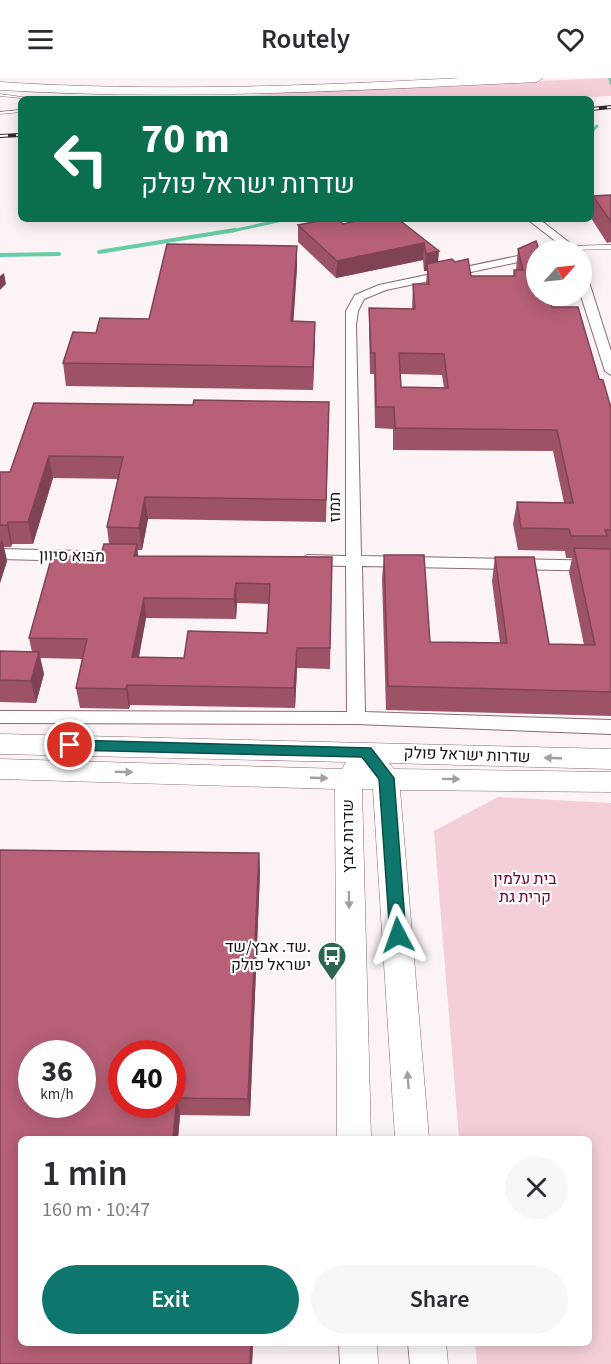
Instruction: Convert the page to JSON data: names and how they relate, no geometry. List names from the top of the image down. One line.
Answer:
{"streets":{"street":["תמוז","מבוא סיוון","שדרות ישראל פולק","שדרות אבץ"]},"crossings":[["שדרות ישראל פולק","שדרות אבץ"]],"parks":["בית עלמין קרית גת"],"places":{"bus stop":["שד. אבץ/שד. ישראל פולק"]},"north":"top right","page":{"header":"Routely","turn":["70 m","שדרות ישראל פולק"],"speed":"36 km/h","limit":"40","heading":["1 min","160 m · 10:47"],"buttons":["Exit","Share"]}}
